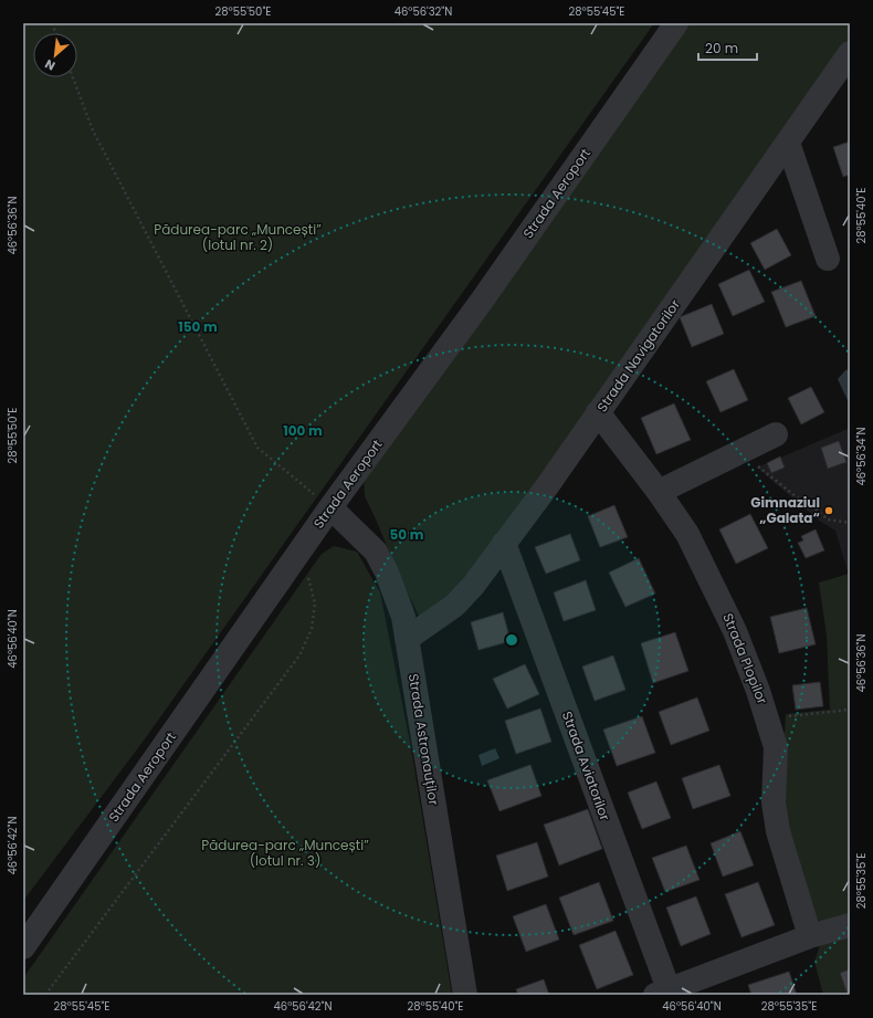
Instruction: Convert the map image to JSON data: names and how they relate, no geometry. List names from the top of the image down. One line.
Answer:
{"streets":{"street":["Strada Aeroport","Strada Navigatorilor","Strada Plopilor","Strada Astronauților","Strada Aviatorilor"]},"crossings":[["Strada Aeroport","Strada Astronauților"],["Strada Navigatorilor","Strada Plopilor"],["Strada Navigatorilor","Strada Astronauților"],["Strada Navigatorilor","Strada Aviatorilor"]],"parks":["Pădurea-parc „Muncești” (lotul nr. 2)","Pădurea-parc „Muncești” (lotul nr. 3)"],"places":["Gimnaziul „Galata“"],"scale_bar":"20 m","north":"bottom left","coordinates":["28°55'50\"E","46°56'32\"N","28°55'45\"E","28°55'40\"E","46°56'36\"N","46°56'34\"N","46°56'40\"N","46°56'42\"N","28°55'35\"E"],"rings":["150 m","100 m","50 m"]}
